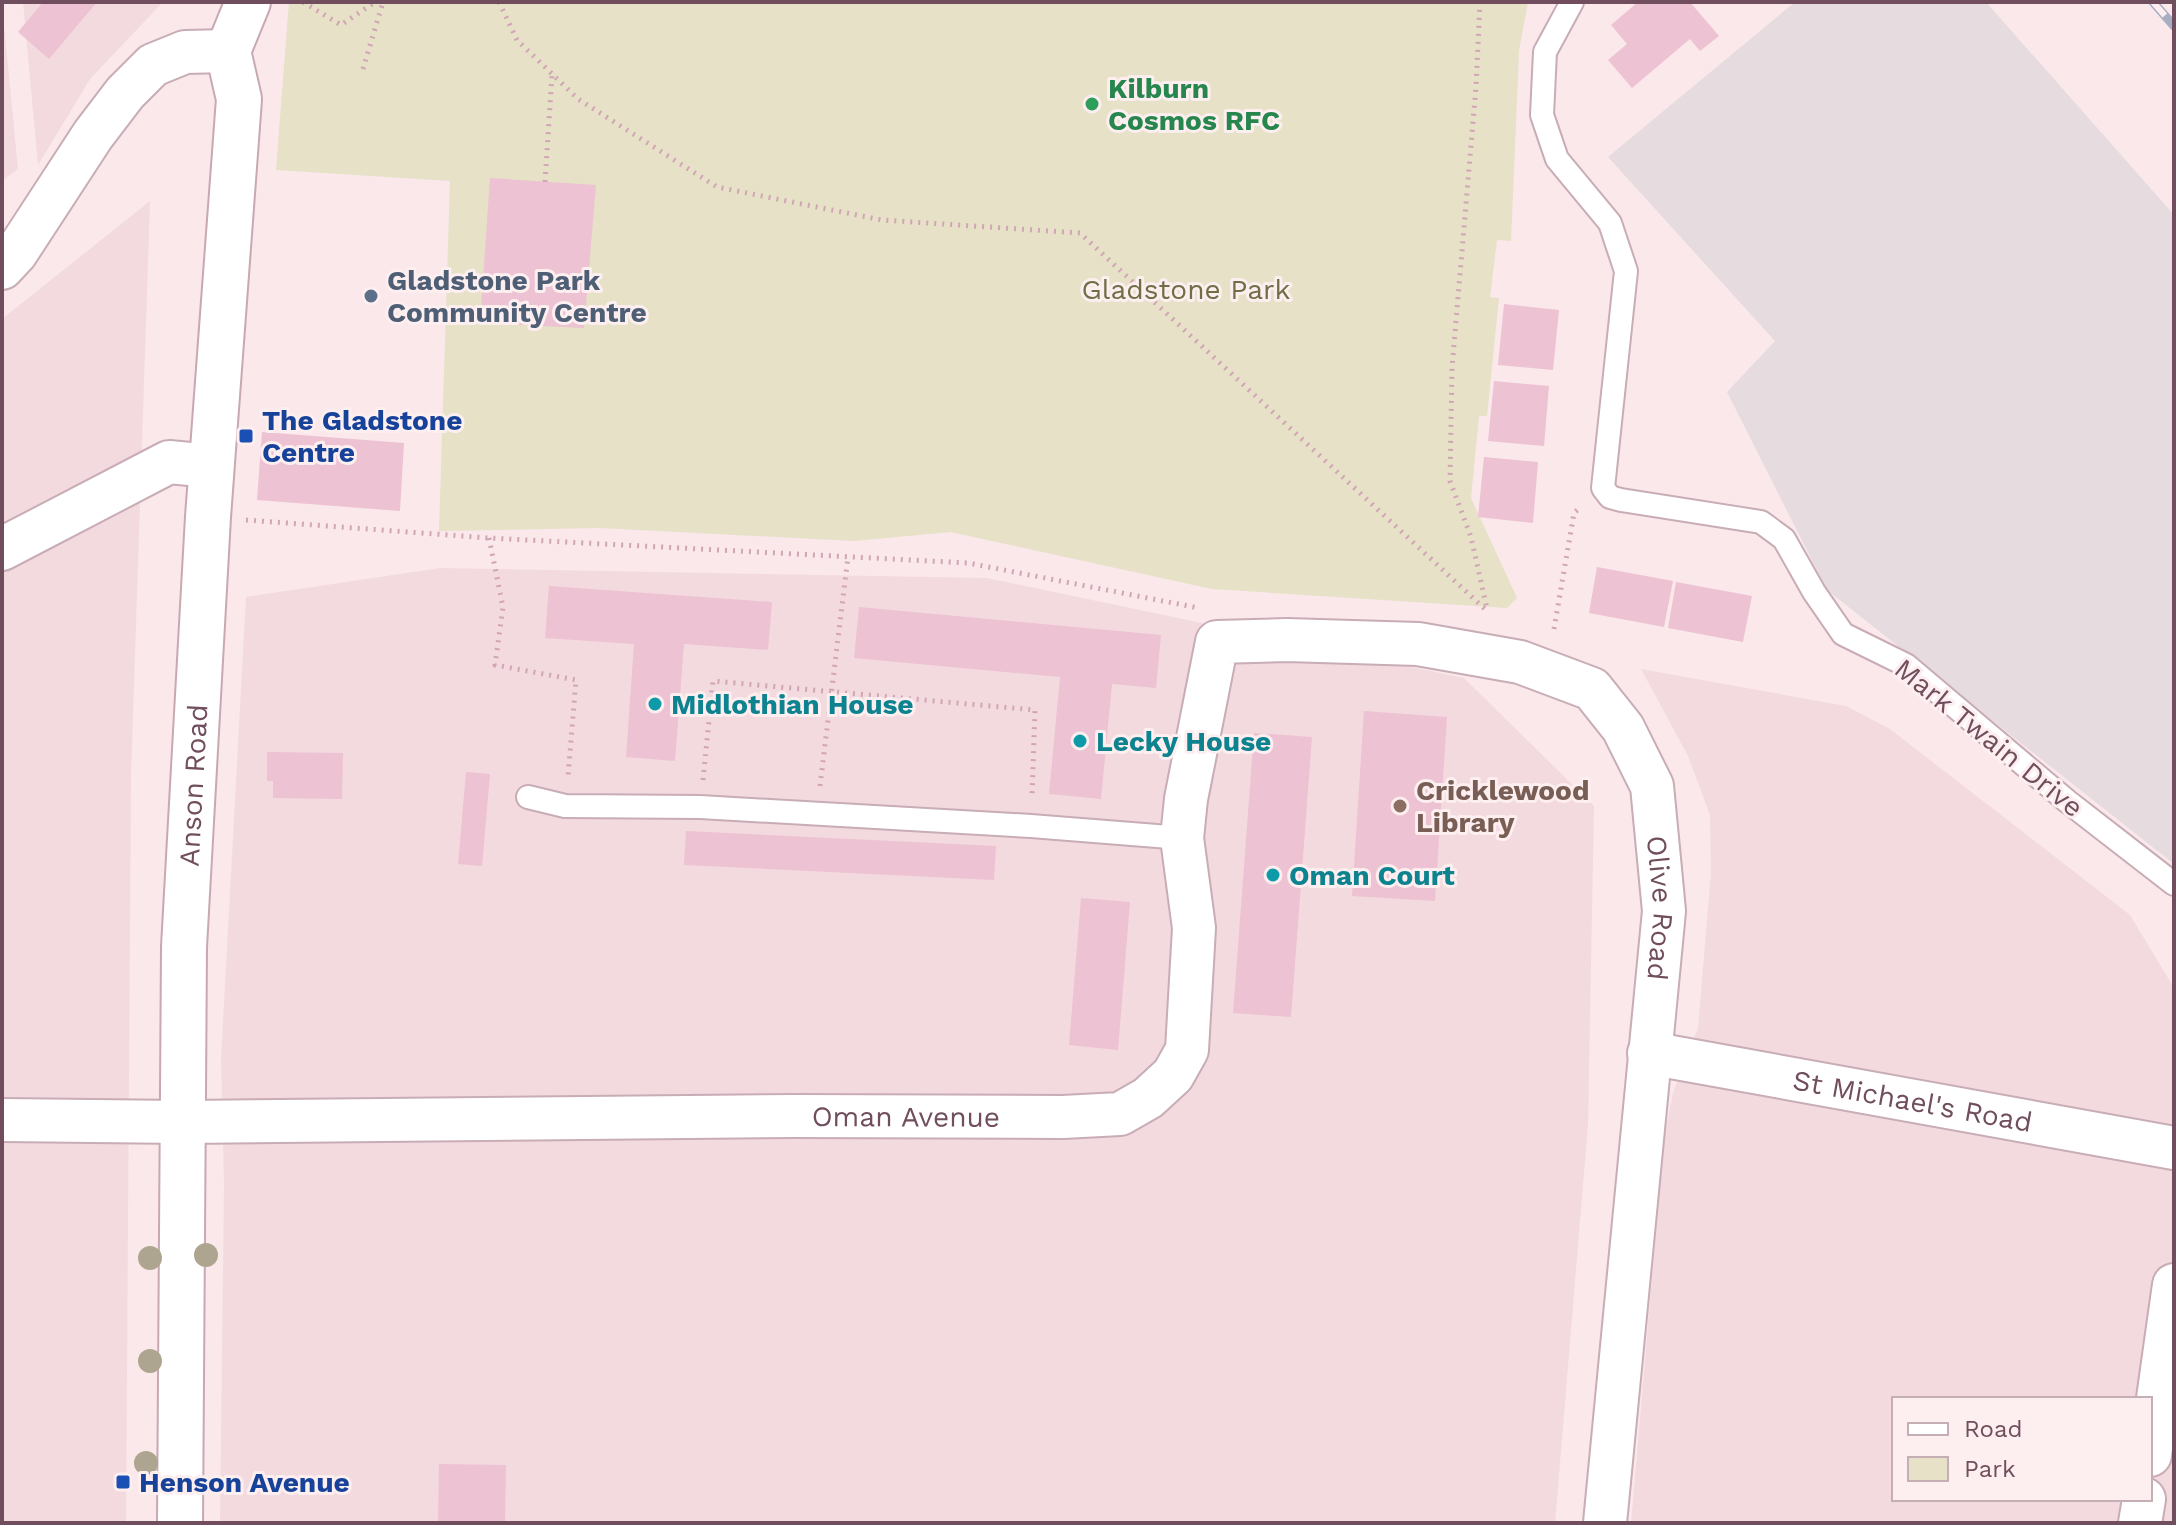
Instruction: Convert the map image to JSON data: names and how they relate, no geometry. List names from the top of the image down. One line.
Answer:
{"streets":{"street":["Anson Road","Olive Road","St Michael's Road","Oman Avenue"],"lane":["Mark Twain Drive"]},"crossings":[["Anson Road","Oman Avenue"],["Olive Road","St Michael's Road"],["Olive Road","Oman Avenue"]],"parks":["Gladstone Park"],"places":{"other":["Kilburn Cosmos RFC","Gladstone Park Community Centre","Midlothian House","Lecky House","Cricklewood Library","Oman Court"],"transit":["The Gladstone Centre","Henson Avenue"]},"legend":["Road","Park"]}
